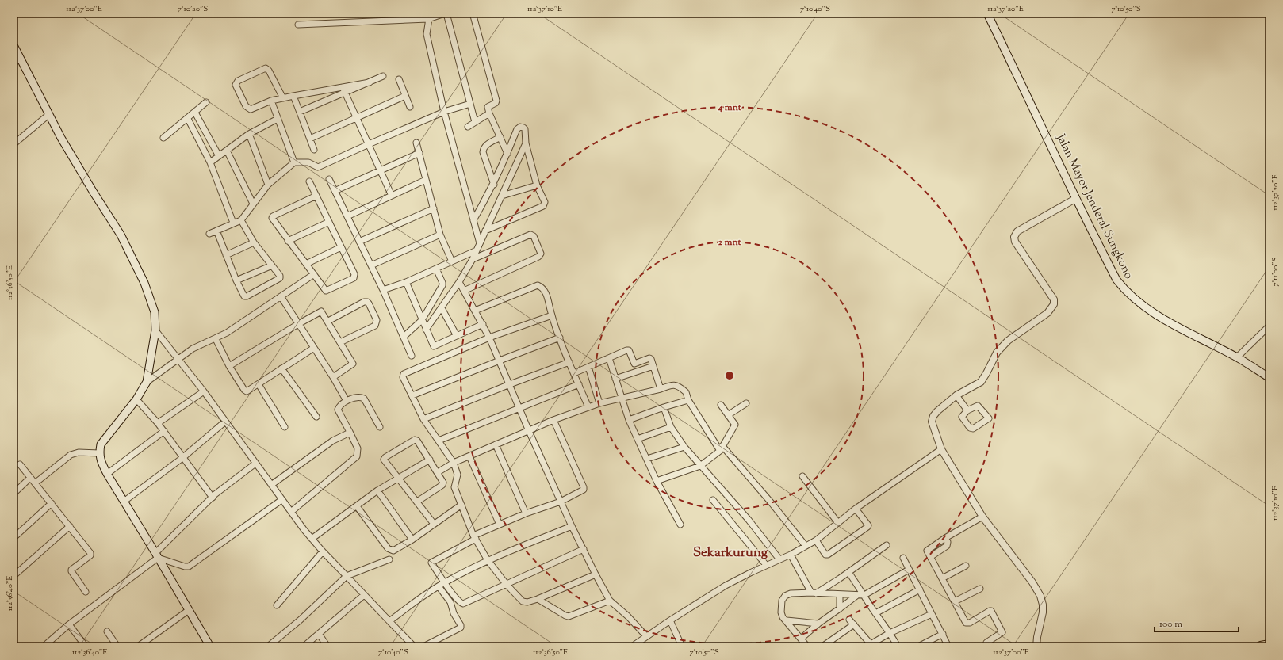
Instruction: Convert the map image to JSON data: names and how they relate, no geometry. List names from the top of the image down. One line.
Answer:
{"streets":{"main road":["Jalan Mayor Jenderal Sungkono"]},"districts":["Sekarkurung"],"scale_bar":"100 m","coordinates":["112°37'00\"E","7°10'20\"S","112°37'10\"E","7°10'40\"S","112°37'20\"E","7°10'50\"S","7°11'00\"S","112°36'50\"E","112°36'40\"E"],"rings":["4 mnt","2 mnt"]}
